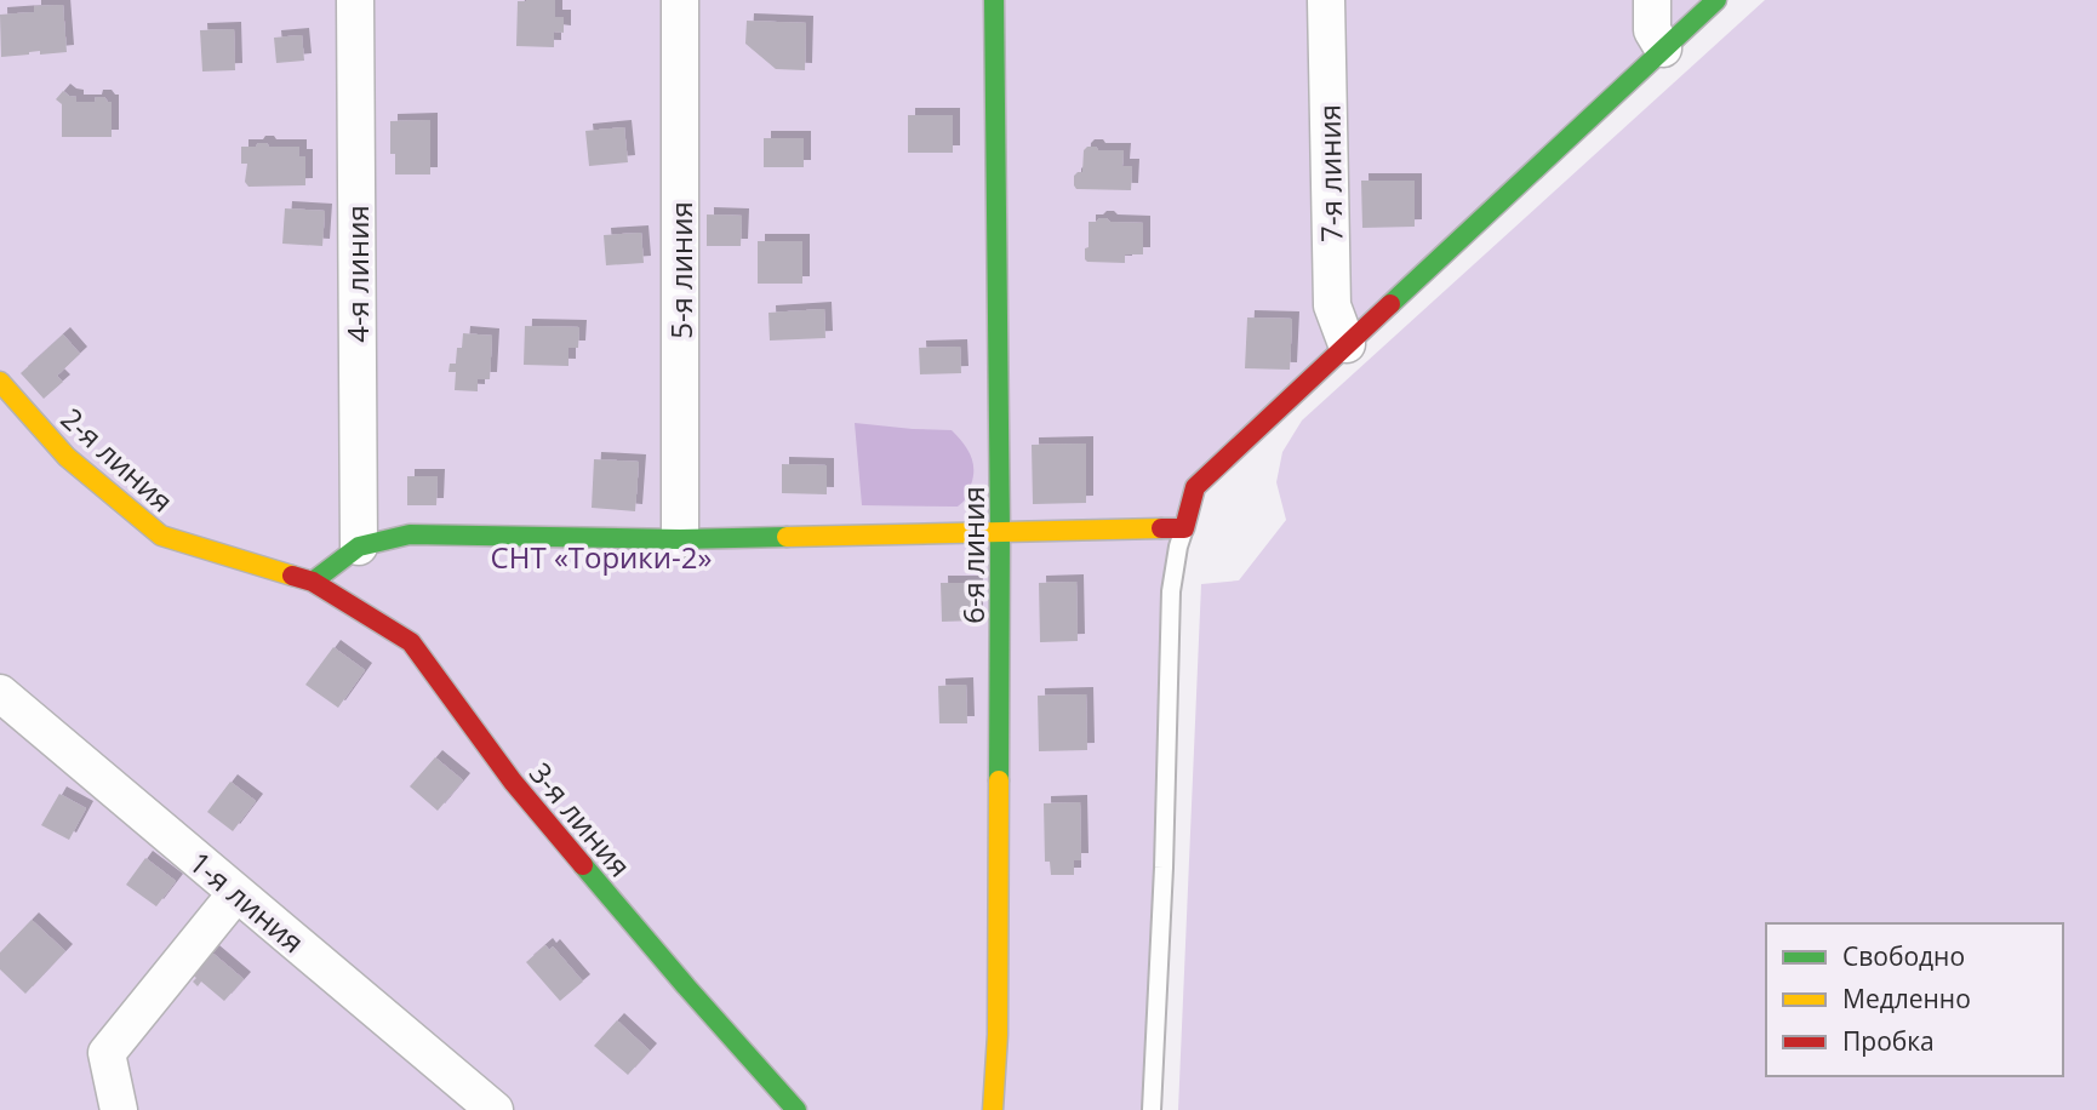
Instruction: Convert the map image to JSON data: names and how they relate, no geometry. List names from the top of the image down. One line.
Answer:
{"streets":{"street":["7-я линия","5-я линия","4-я линия","2-я линия","6-я линия","3-я линия","1-я линия"]},"crossings":[["2-я линия","3-я линия"]],"parks":["СНТ «Торики-2»"],"legend":["Свободно","Медленно","Пробка"]}
